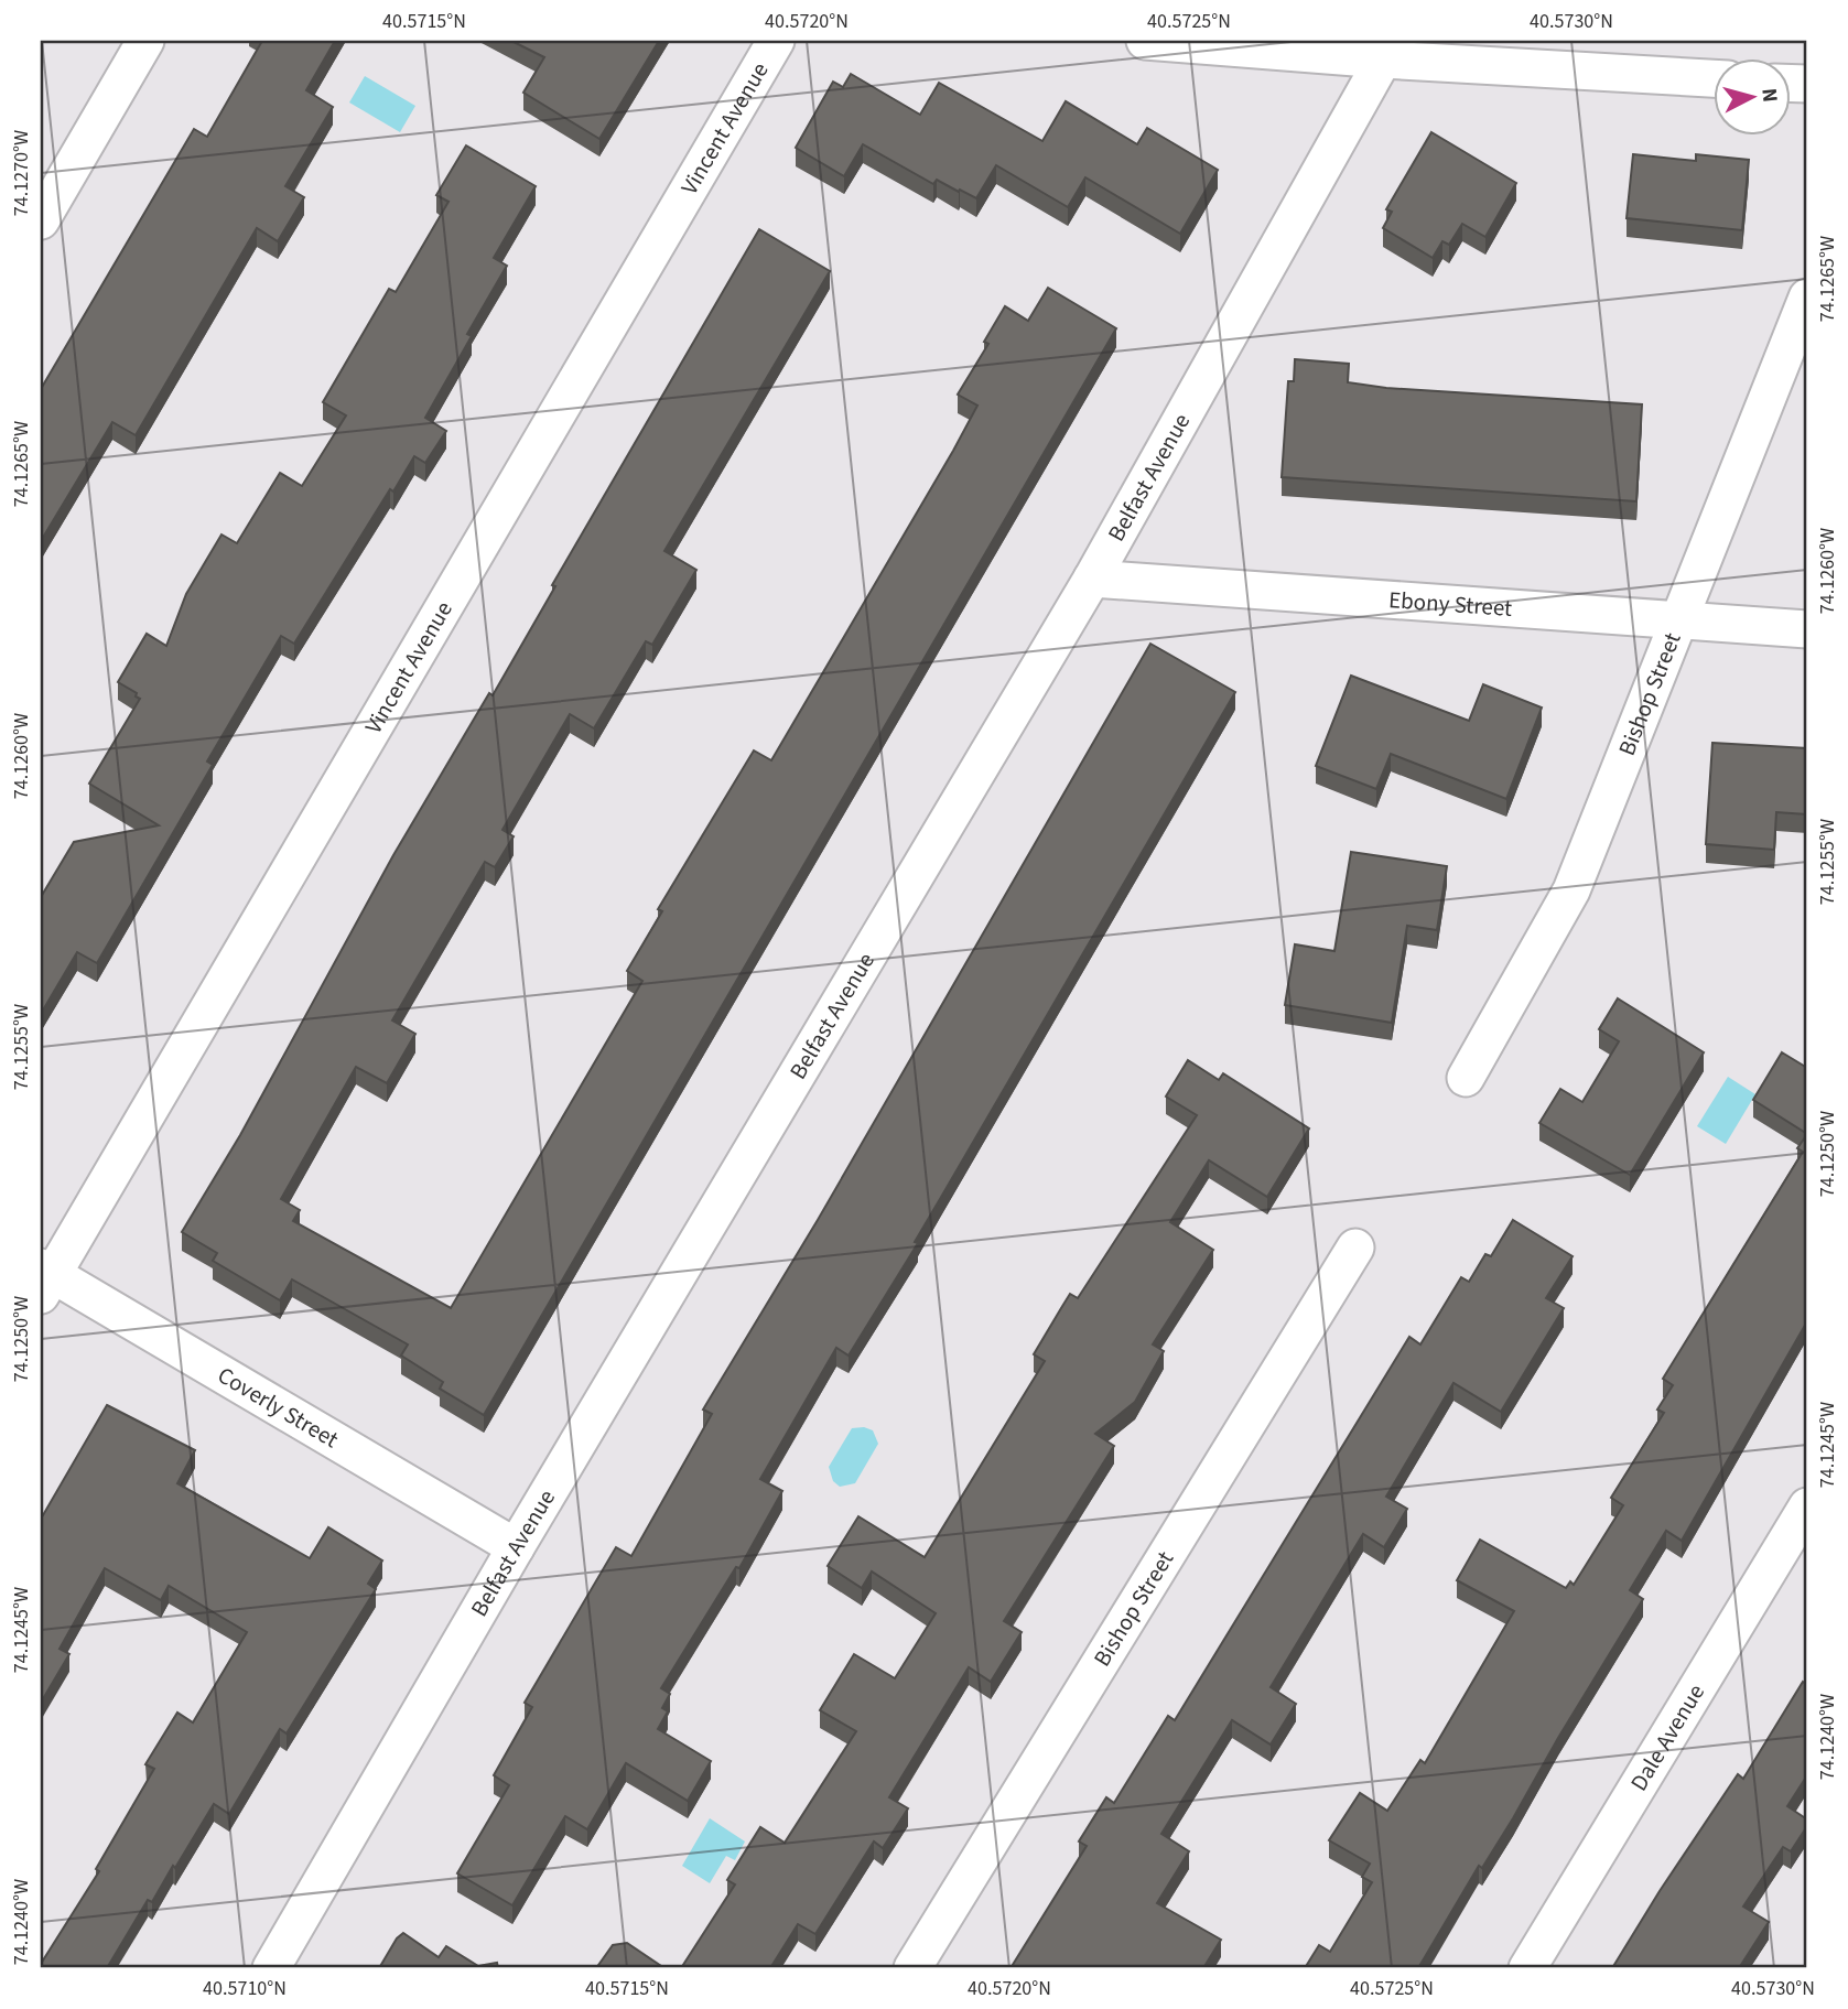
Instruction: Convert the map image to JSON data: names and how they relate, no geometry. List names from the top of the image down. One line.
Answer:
{"streets":{"street":["Vincent Avenue","Belfast Avenue","Ebony Street","Bishop Street","Coverly Street","Dale Avenue"]},"crossings":[["Vincent Avenue","Coverly Street"],["Belfast Avenue","Ebony Street"],["Belfast Avenue","Coverly Street"],["Ebony Street","Bishop Street"]],"north":"right","coordinates":["40.5715°N","40.5720°N","40.5725°N","40.5730°N","74.1270°W","74.1265°W","74.1260°W","74.1255°W","74.1250°W","74.1245°W","74.1240°W","40.5710°N"]}
